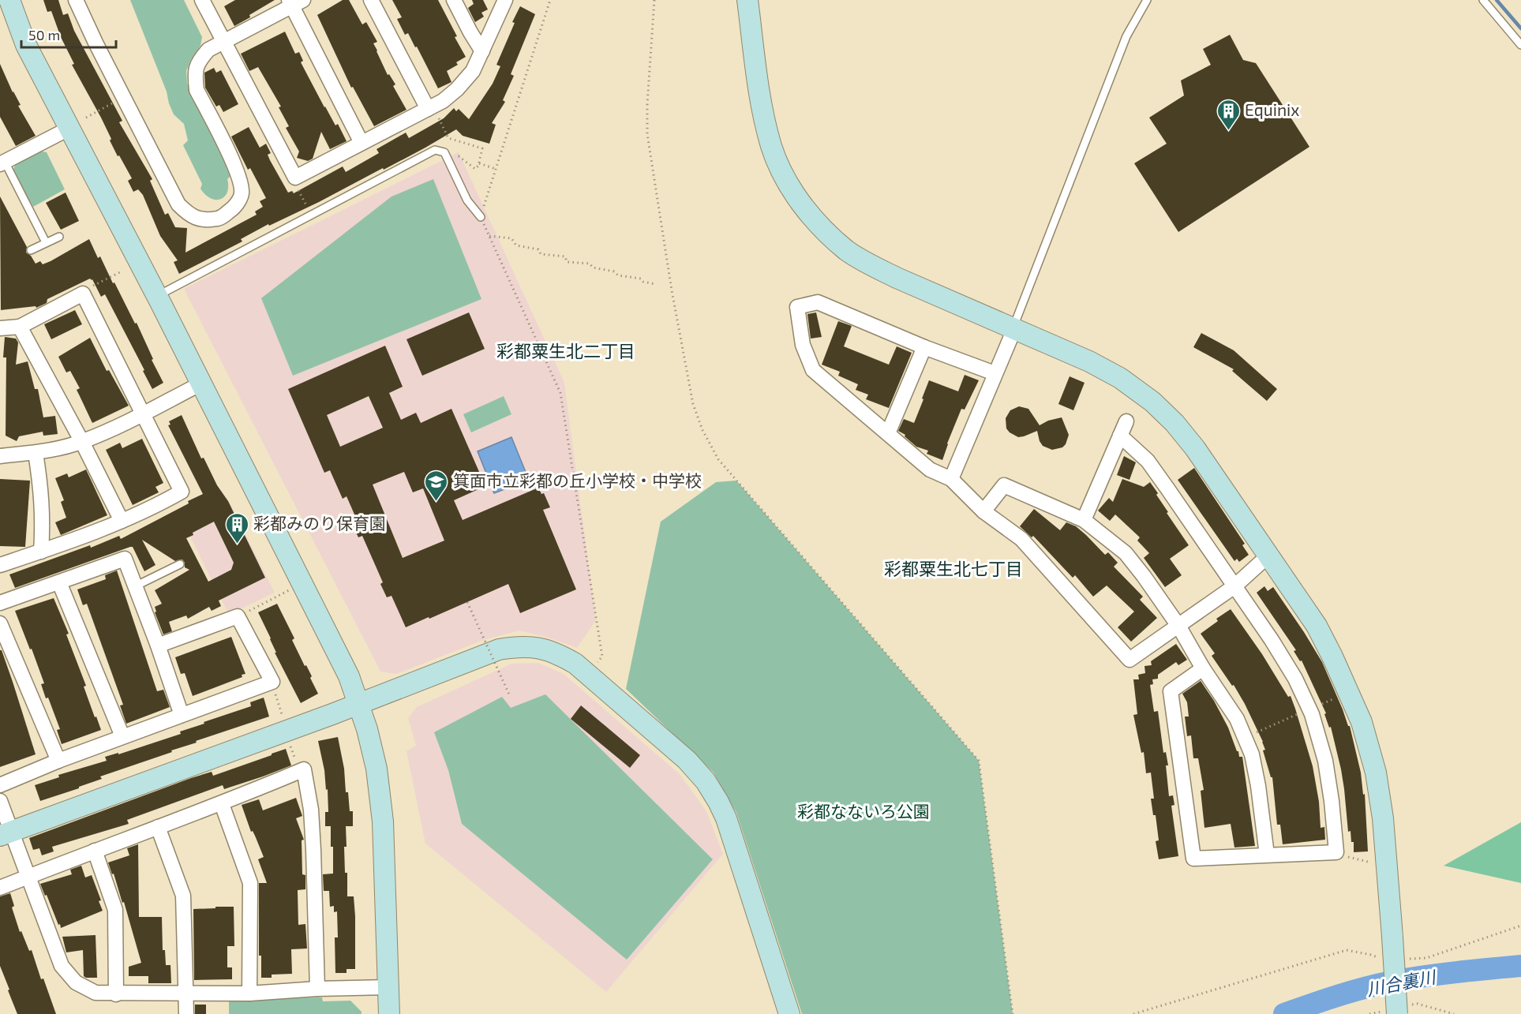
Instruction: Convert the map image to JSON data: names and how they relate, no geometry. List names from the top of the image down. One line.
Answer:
{"districts":["彩都粟生北二丁目","彩都粟生北七丁目"],"water":["川合裏川"],"parks":["彩都なないろ公園"],"places":{"building":["Equinix","彩都みのり保育園"],"school or university":["箕面市立彩都の丘小学校・中学校"]},"scale_bar":"50 m"}
